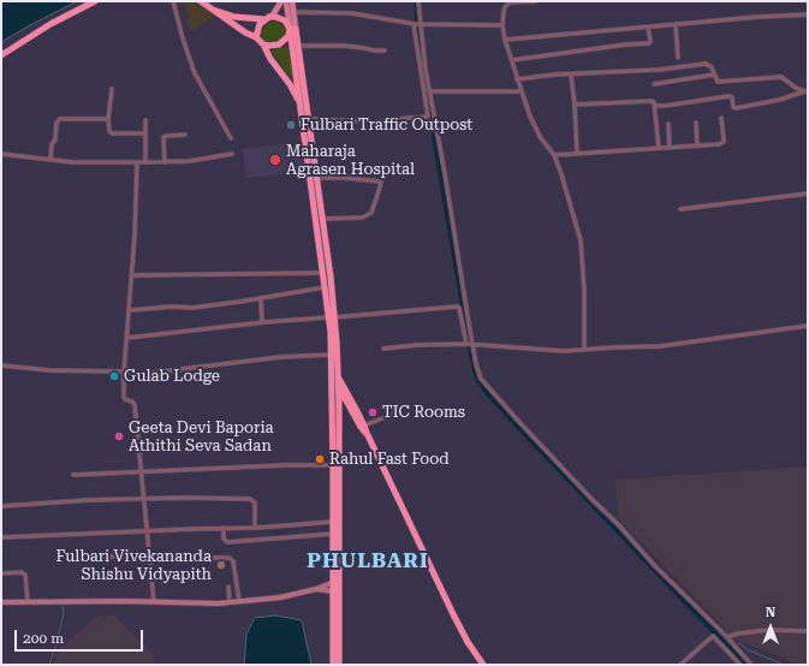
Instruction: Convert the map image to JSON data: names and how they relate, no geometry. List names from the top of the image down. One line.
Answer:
{"districts":["PHULBARI"],"places":["Fulbari Traffic Outpost","Maharaja Agrasen Hospital","Gulab Lodge","TIC Rooms","Geeta Devi Baporia Athithi Seva Sadan","Rahul Fast Food","Fulbari Vivekananda Shishu Vidyapith"],"scale_bar":"200 m","north":"top"}
